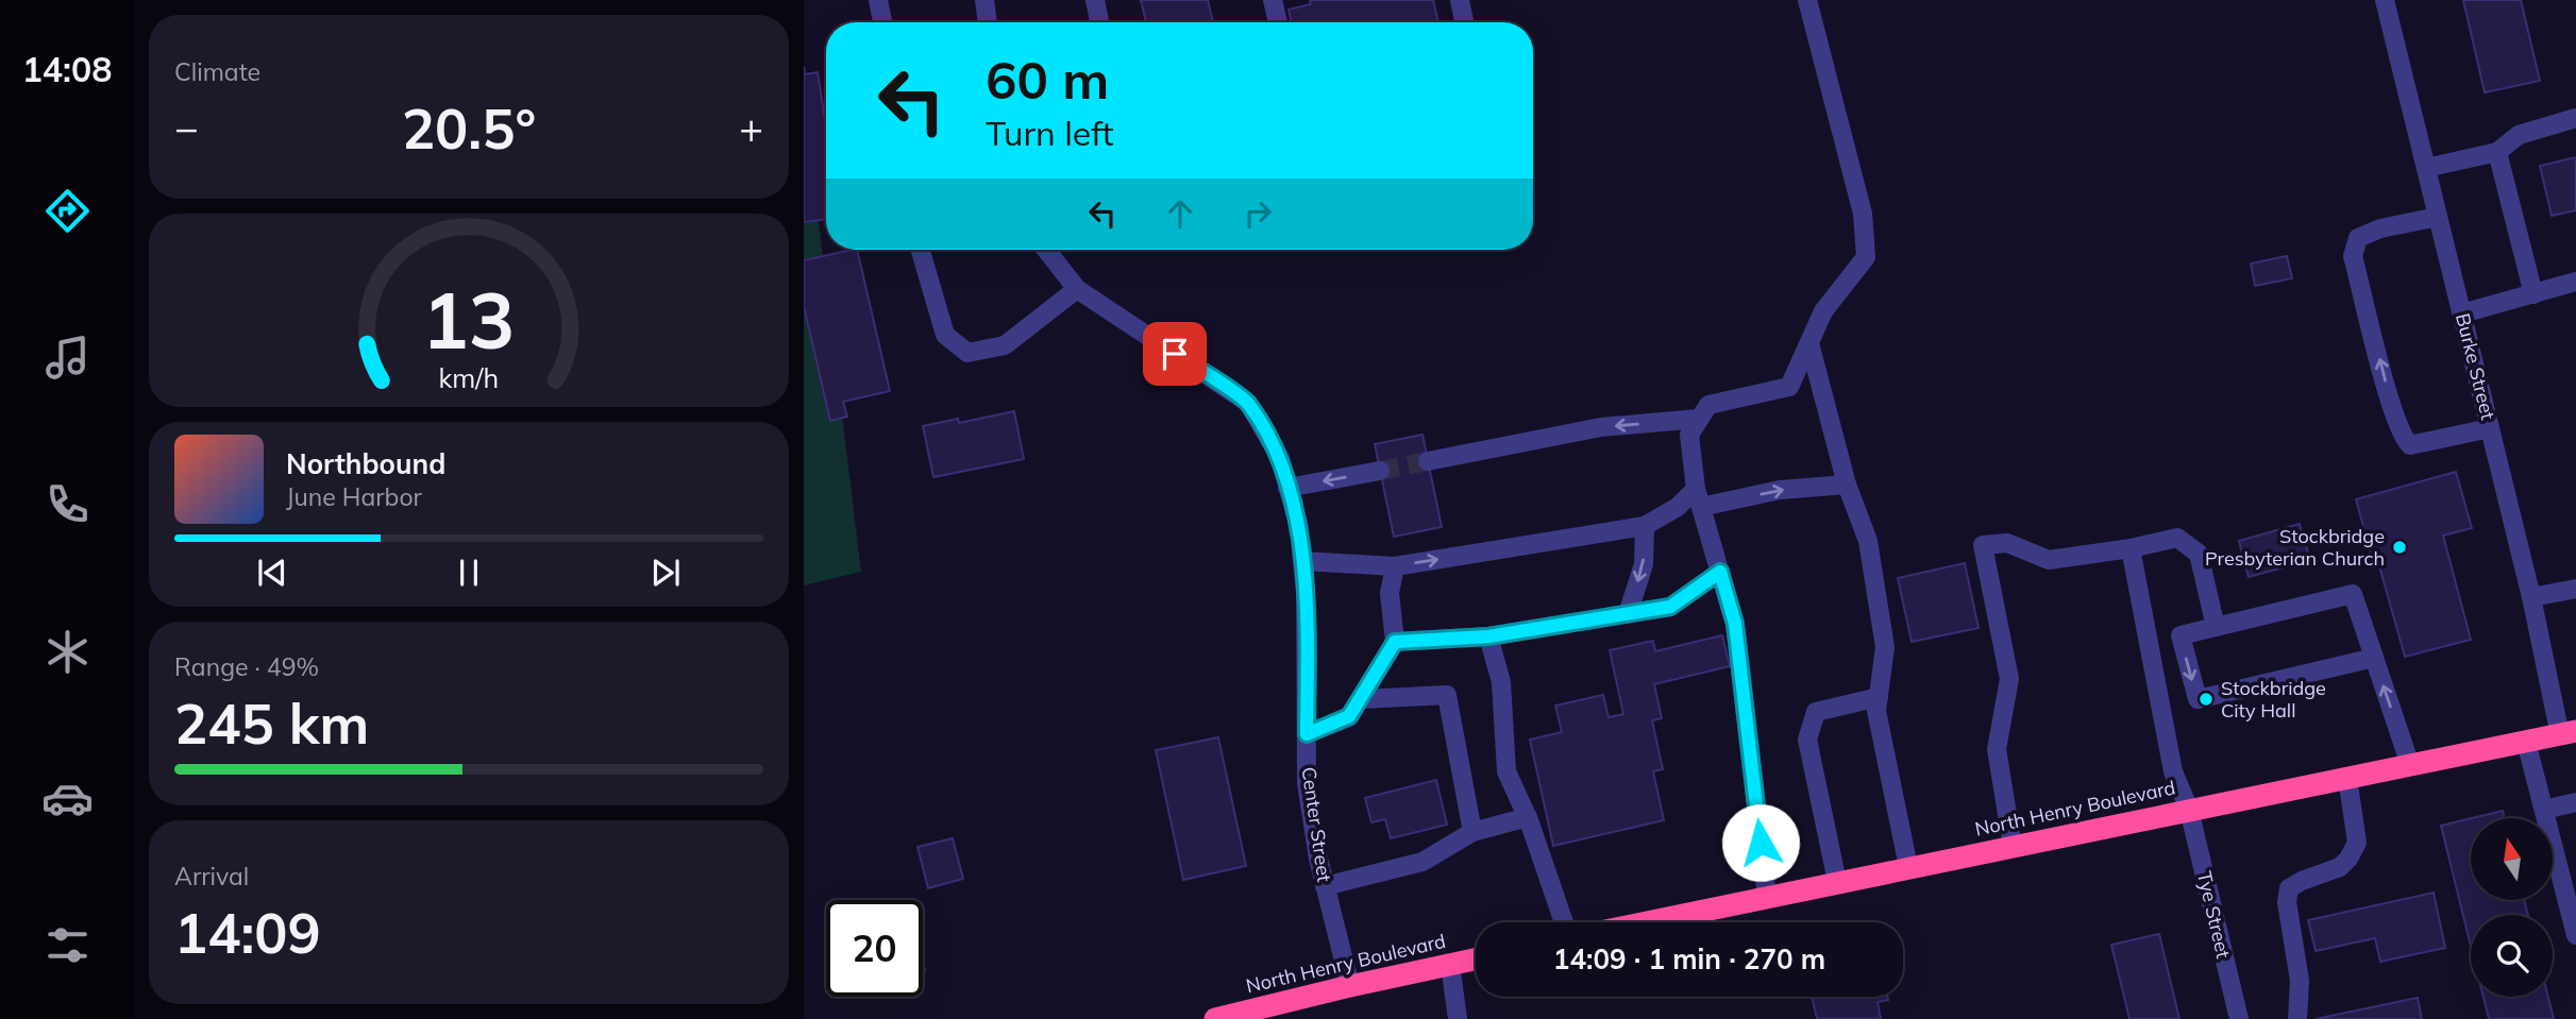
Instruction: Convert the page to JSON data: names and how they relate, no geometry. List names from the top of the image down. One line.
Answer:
{"streets":{"highway":["North Henry Boulevard"],"street":["Burke Street","Center Street","Tye Street"]},"crossings":[["Burke Street","North Henry Boulevard"],["North Henry Boulevard","Center Street"],["North Henry Boulevard","Tye Street"]],"places":["Stockbridge Presbyterian Church","Stockbridge City Hall"],"north":"top","page":{"tabs":"14:08","tile":["Climate",["Range · 49%","245 km"],["Arrival","14:09"]],"turn":["60 m","Turn left"],"heat":["−","20.5°","+"],"song":["Northbound","June Harbor"],"limit":"20","trip":"14:09 · 1 min · 270 m","gauge":["13","km/h"]}}
